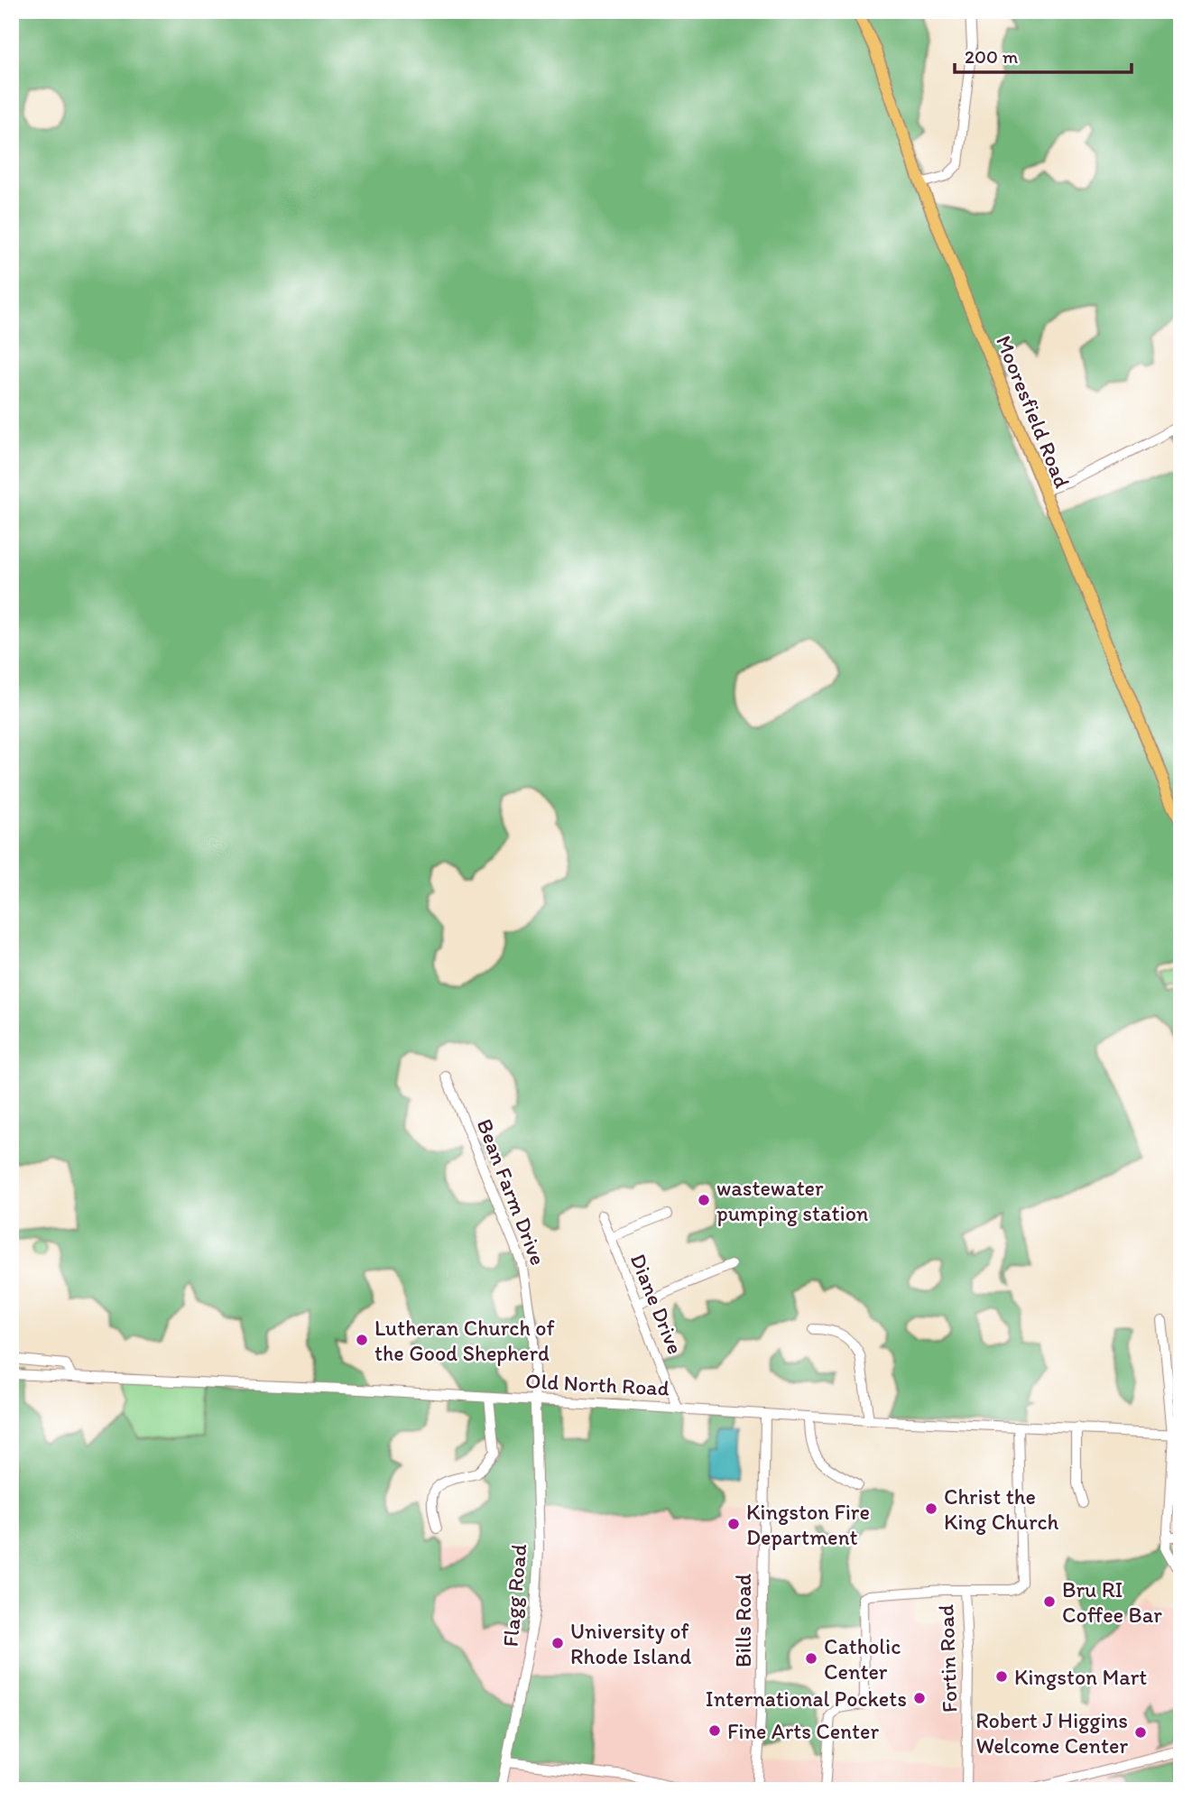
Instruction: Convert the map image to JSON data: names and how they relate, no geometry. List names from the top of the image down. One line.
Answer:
{"streets":{"main road":["Mooresfield Road"],"street":["Bean Farm Drive","Diane Drive","Old North Road","Flagg Road","Bills Road","Fortin Road"]},"crossings":[["Bean Farm Drive","Old North Road"],["Bean Farm Drive","Flagg Road"],["Diane Drive","Old North Road"],["Old North Road","Flagg Road"],["Old North Road","Bills Road"],["Old North Road","Fortin Road"]],"places":["wastewater pumping station","Lutheran Church of the Good Shepherd","Christ the King Church","Kingston Fire Department","Bru RI Coffee Bar","University of Rhode Island","Catholic Center","Kingston Mart","International Pockets","Fine Arts Center","Robert J Higgins Welcome Center"],"scale_bar":"200 m"}
